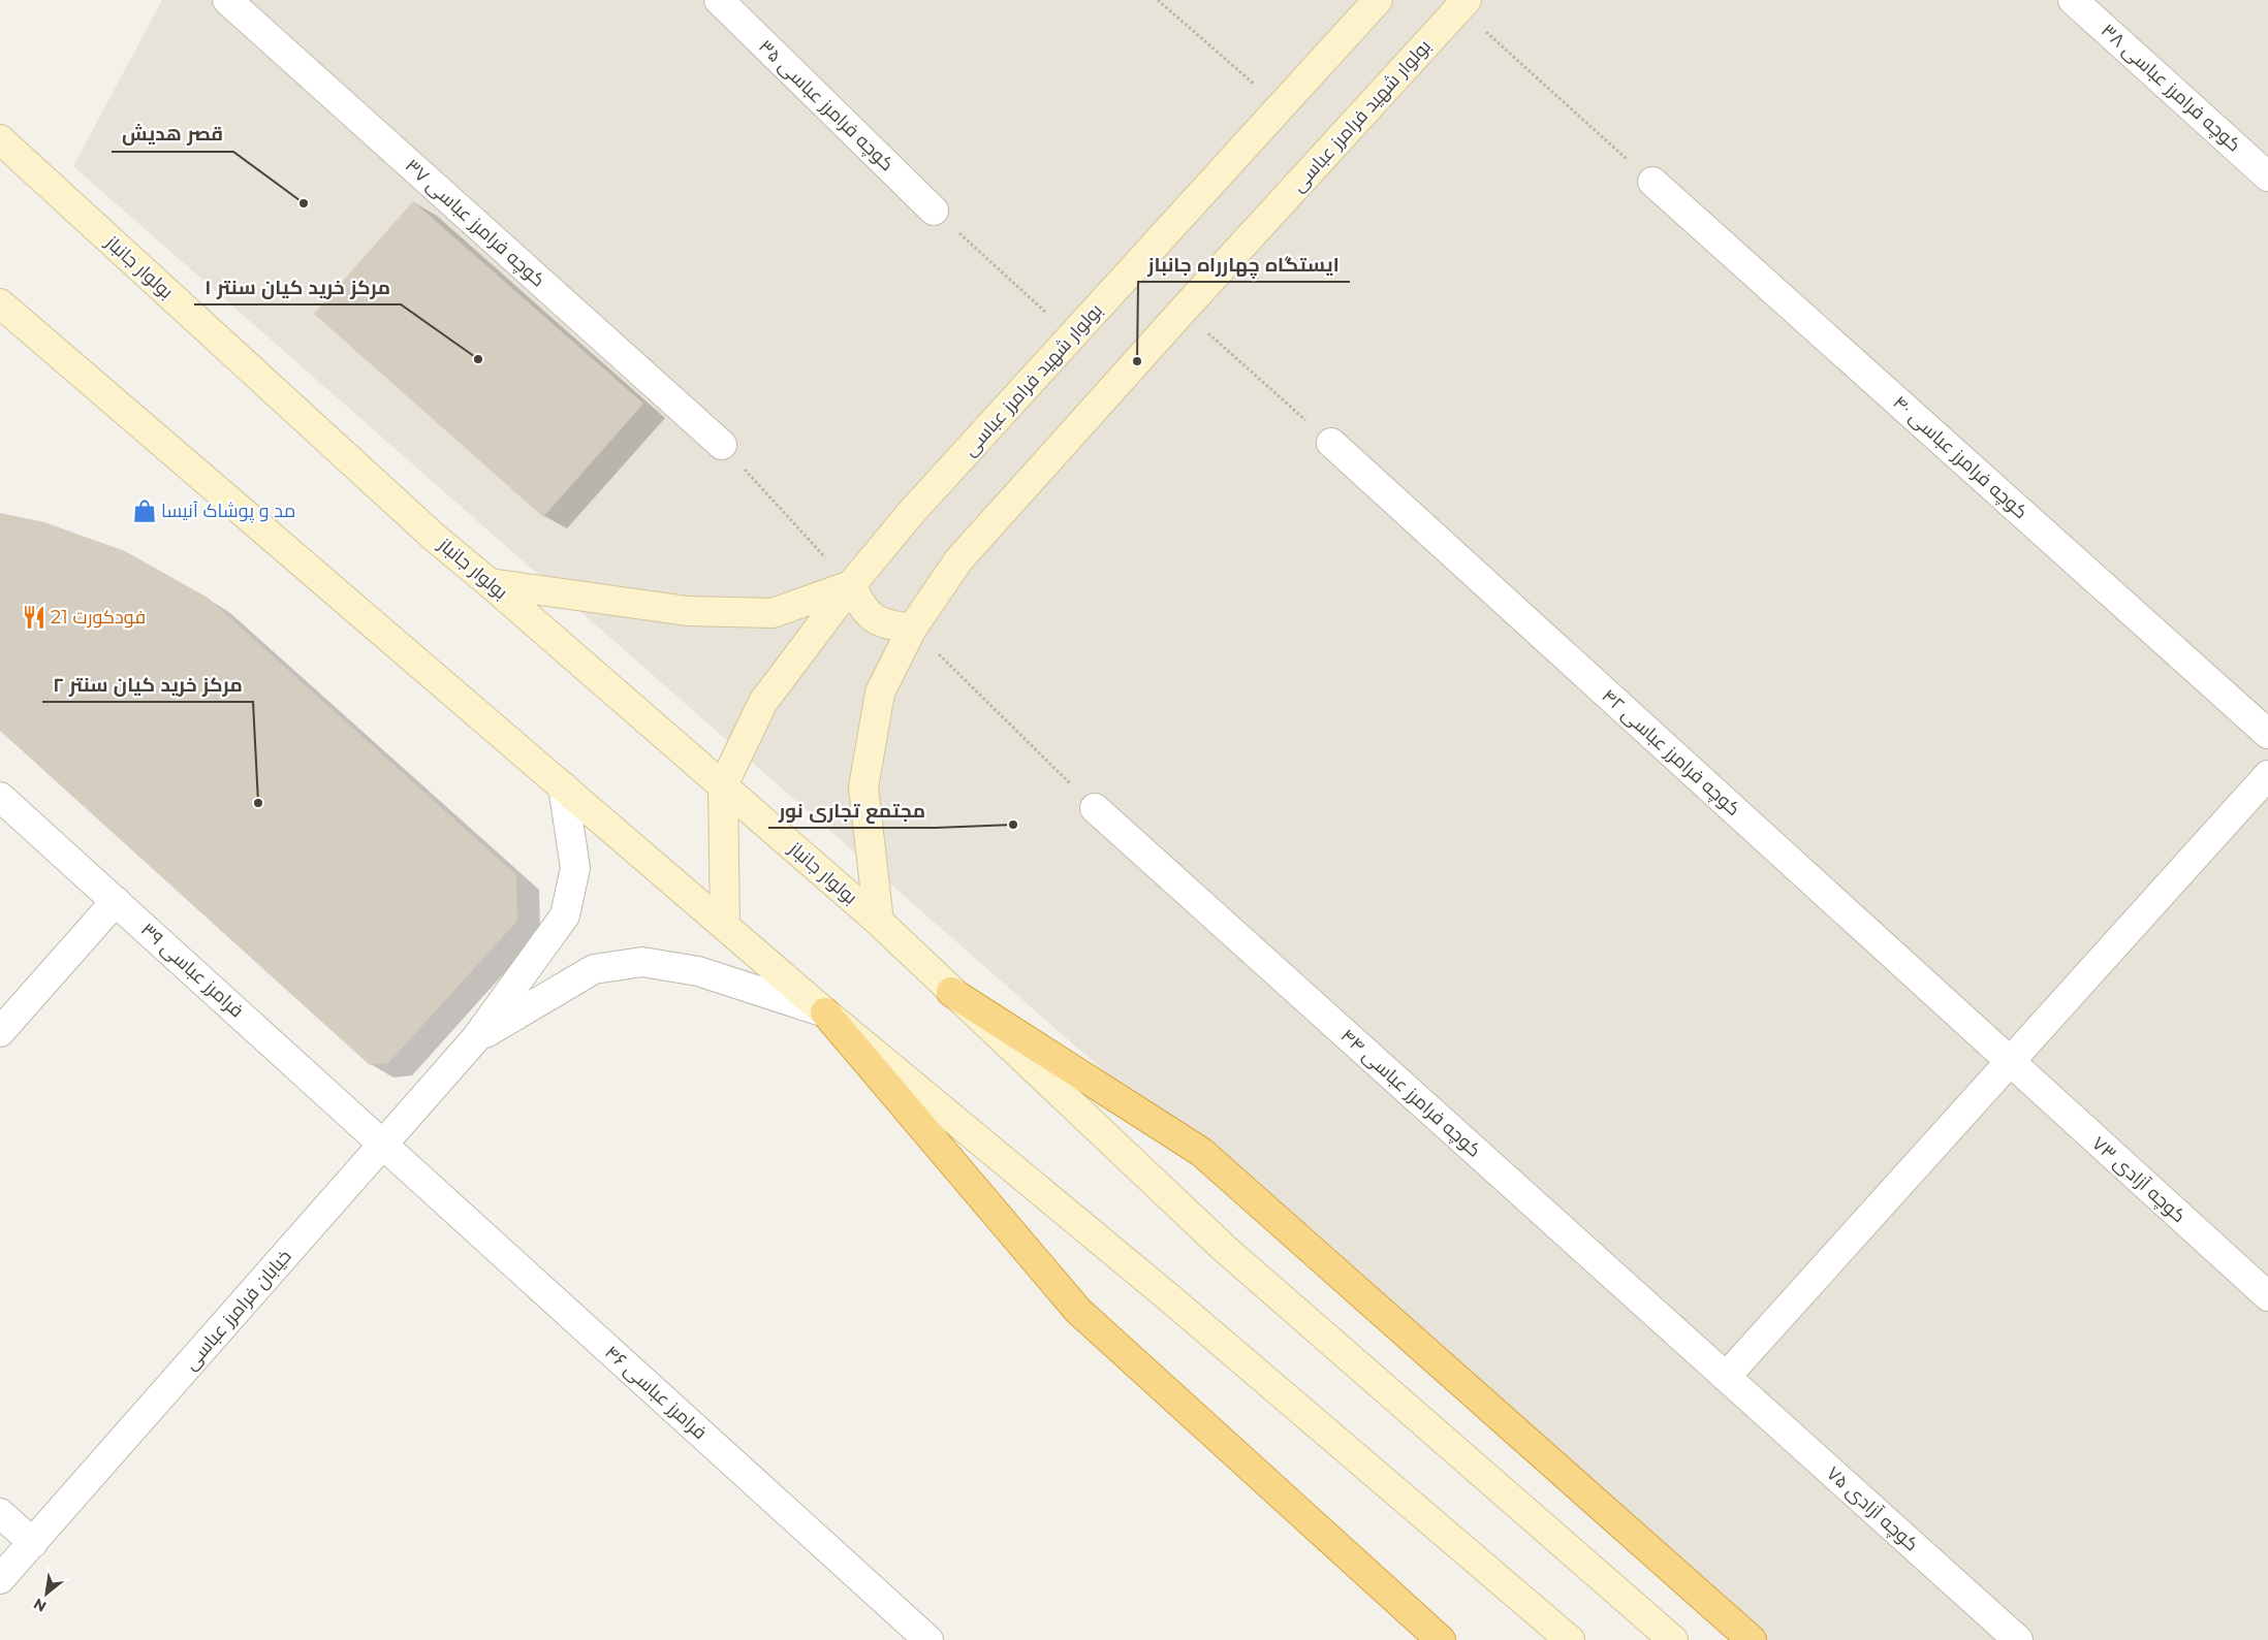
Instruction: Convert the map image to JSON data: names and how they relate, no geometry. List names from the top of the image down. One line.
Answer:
{"streets":{"main road":["بولوار شهید فرامرز عباسی","بولوار جانباز"],"street":["کوچه فرامرز عباسی ۳۸","کوچه فرامرز عباسی ۳۵","کوچه فرامرز عباسی ۳۷","کوچه فرامرز عباسی ۴۰","کوچه فرامرز عباسی ۴۲","فرامرز عباسی ۳۹","کوچه فرامرز عباسی ۴۴","کوچه آزادی ۷۳","خیابان فرامرز عباسی","فرامرز عباسی ۴۶","کوچه آزادی ۷۵"]},"crossings":[["بولوار شهید فرامرز عباسی","بولوار جانباز"],["کوچه فرامرز عباسی ۴۲","کوچه آزادی ۷۳"],["فرامرز عباسی ۳۹","خیابان فرامرز عباسی"],["فرامرز عباسی ۳۹","فرامرز عباسی ۴۶"],["کوچه فرامرز عباسی ۴۴","کوچه آزادی ۷۵"],["خیابان فرامرز عباسی","فرامرز عباسی ۴۶"]],"places":{"other":["قصر هدیش","مرکز خرید کیان سنتر ۱","ایستگاه چهارراه جانباز","مرکز خرید کیان سنتر ۲","مجتمع تجاری نور"],"shop":["مد و پوشاک آنیسا"],"restaurant":["فودکورت 21"]},"north":"bottom left"}
